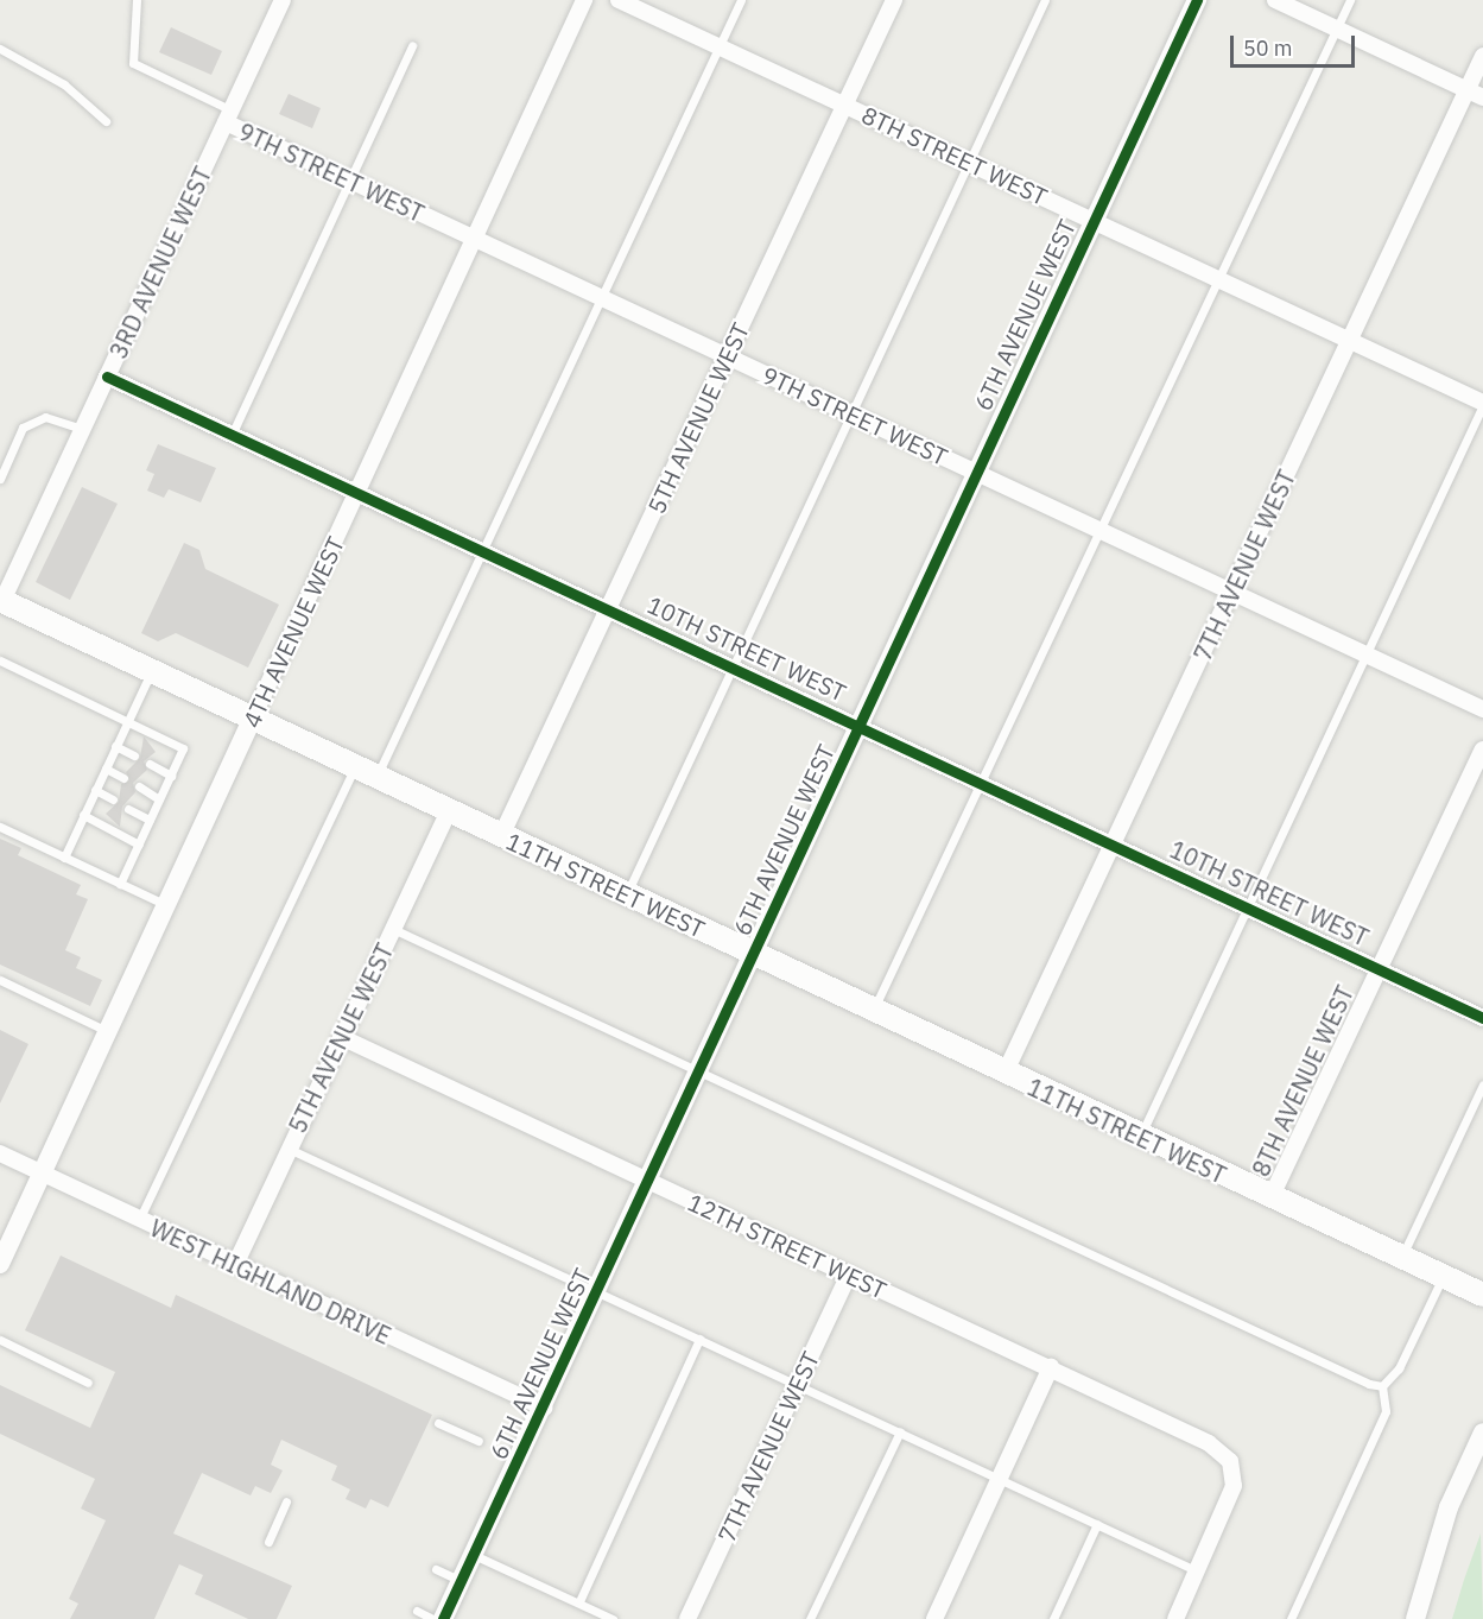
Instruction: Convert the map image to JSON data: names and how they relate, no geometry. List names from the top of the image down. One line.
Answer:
{"streets":{"main road":["11TH STREET WEST"],"street":["8TH STREET WEST","9TH STREET WEST","3RD AVENUE WEST","6TH AVENUE WEST","5TH AVENUE WEST","7TH AVENUE WEST","4TH AVENUE WEST","10TH STREET WEST","8TH AVENUE WEST","12TH STREET WEST","WEST HIGHLAND DRIVE"]},"crossings":[["8TH STREET WEST","6TH AVENUE WEST"],["8TH STREET WEST","5TH AVENUE WEST"],["8TH STREET WEST","7TH AVENUE WEST"],["9TH STREET WEST","3RD AVENUE WEST"],["9TH STREET WEST","6TH AVENUE WEST"],["9TH STREET WEST","5TH AVENUE WEST"],["9TH STREET WEST","7TH AVENUE WEST"],["9TH STREET WEST","4TH AVENUE WEST"],["3RD AVENUE WEST","10TH STREET WEST"],["3RD AVENUE WEST","11TH STREET WEST"],["6TH AVENUE WEST","10TH STREET WEST"],["6TH AVENUE WEST","11TH STREET WEST"],["6TH AVENUE WEST","12TH STREET WEST"],["6TH AVENUE WEST","WEST HIGHLAND DRIVE"],["5TH AVENUE WEST","10TH STREET WEST"],["5TH AVENUE WEST","11TH STREET WEST"],["5TH AVENUE WEST","12TH STREET WEST"],["5TH AVENUE WEST","WEST HIGHLAND DRIVE"],["7TH AVENUE WEST","10TH STREET WEST"],["7TH AVENUE WEST","11TH STREET WEST"],["7TH AVENUE WEST","12TH STREET WEST"],["4TH AVENUE WEST","10TH STREET WEST"],["4TH AVENUE WEST","11TH STREET WEST"],["4TH AVENUE WEST","WEST HIGHLAND DRIVE"],["10TH STREET WEST","8TH AVENUE WEST"],["11TH STREET WEST","8TH AVENUE WEST"]],"scale_bar":"50 m"}
